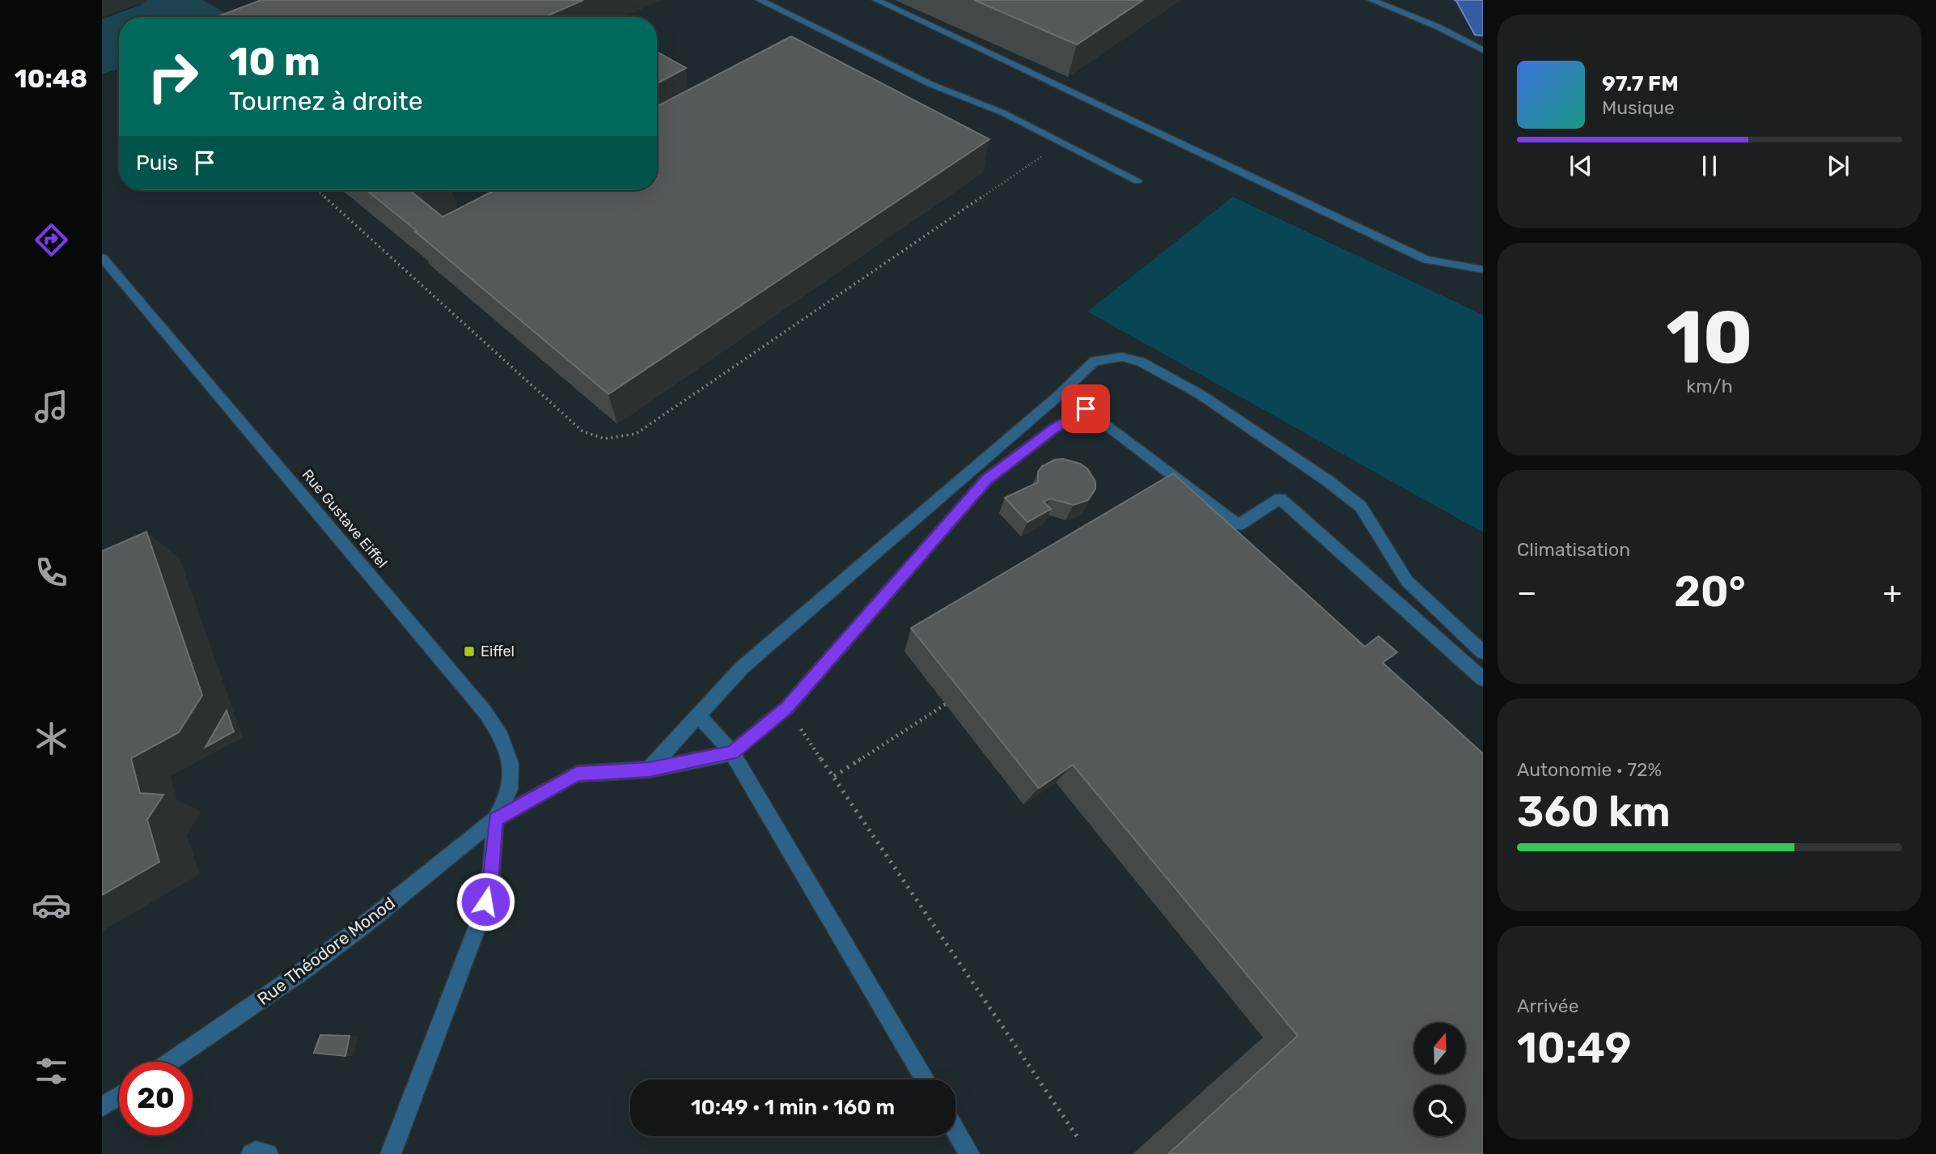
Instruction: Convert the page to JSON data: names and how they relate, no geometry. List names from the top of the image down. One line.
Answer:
{"streets":{"street":["Rue Gustave Eiffel","Rue Théodore Monod"]},"crossings":[["Rue Gustave Eiffel","Rue Théodore Monod"]],"places":{"transit":["Eiffel"]},"north":"top","page":{"tabs":"10:48","turn":["10 m","Tournez à droite"],"song":["97.7 FM","Musique"],"then":"Puis","tile":[["10","km/h"],"Climatisation",["Autonomie · 72%","360 km"],["Arrivée","10:49"]],"heat":["−","20°","+"],"limit":"20","trip":"10:49 · 1 min · 160 m"}}
